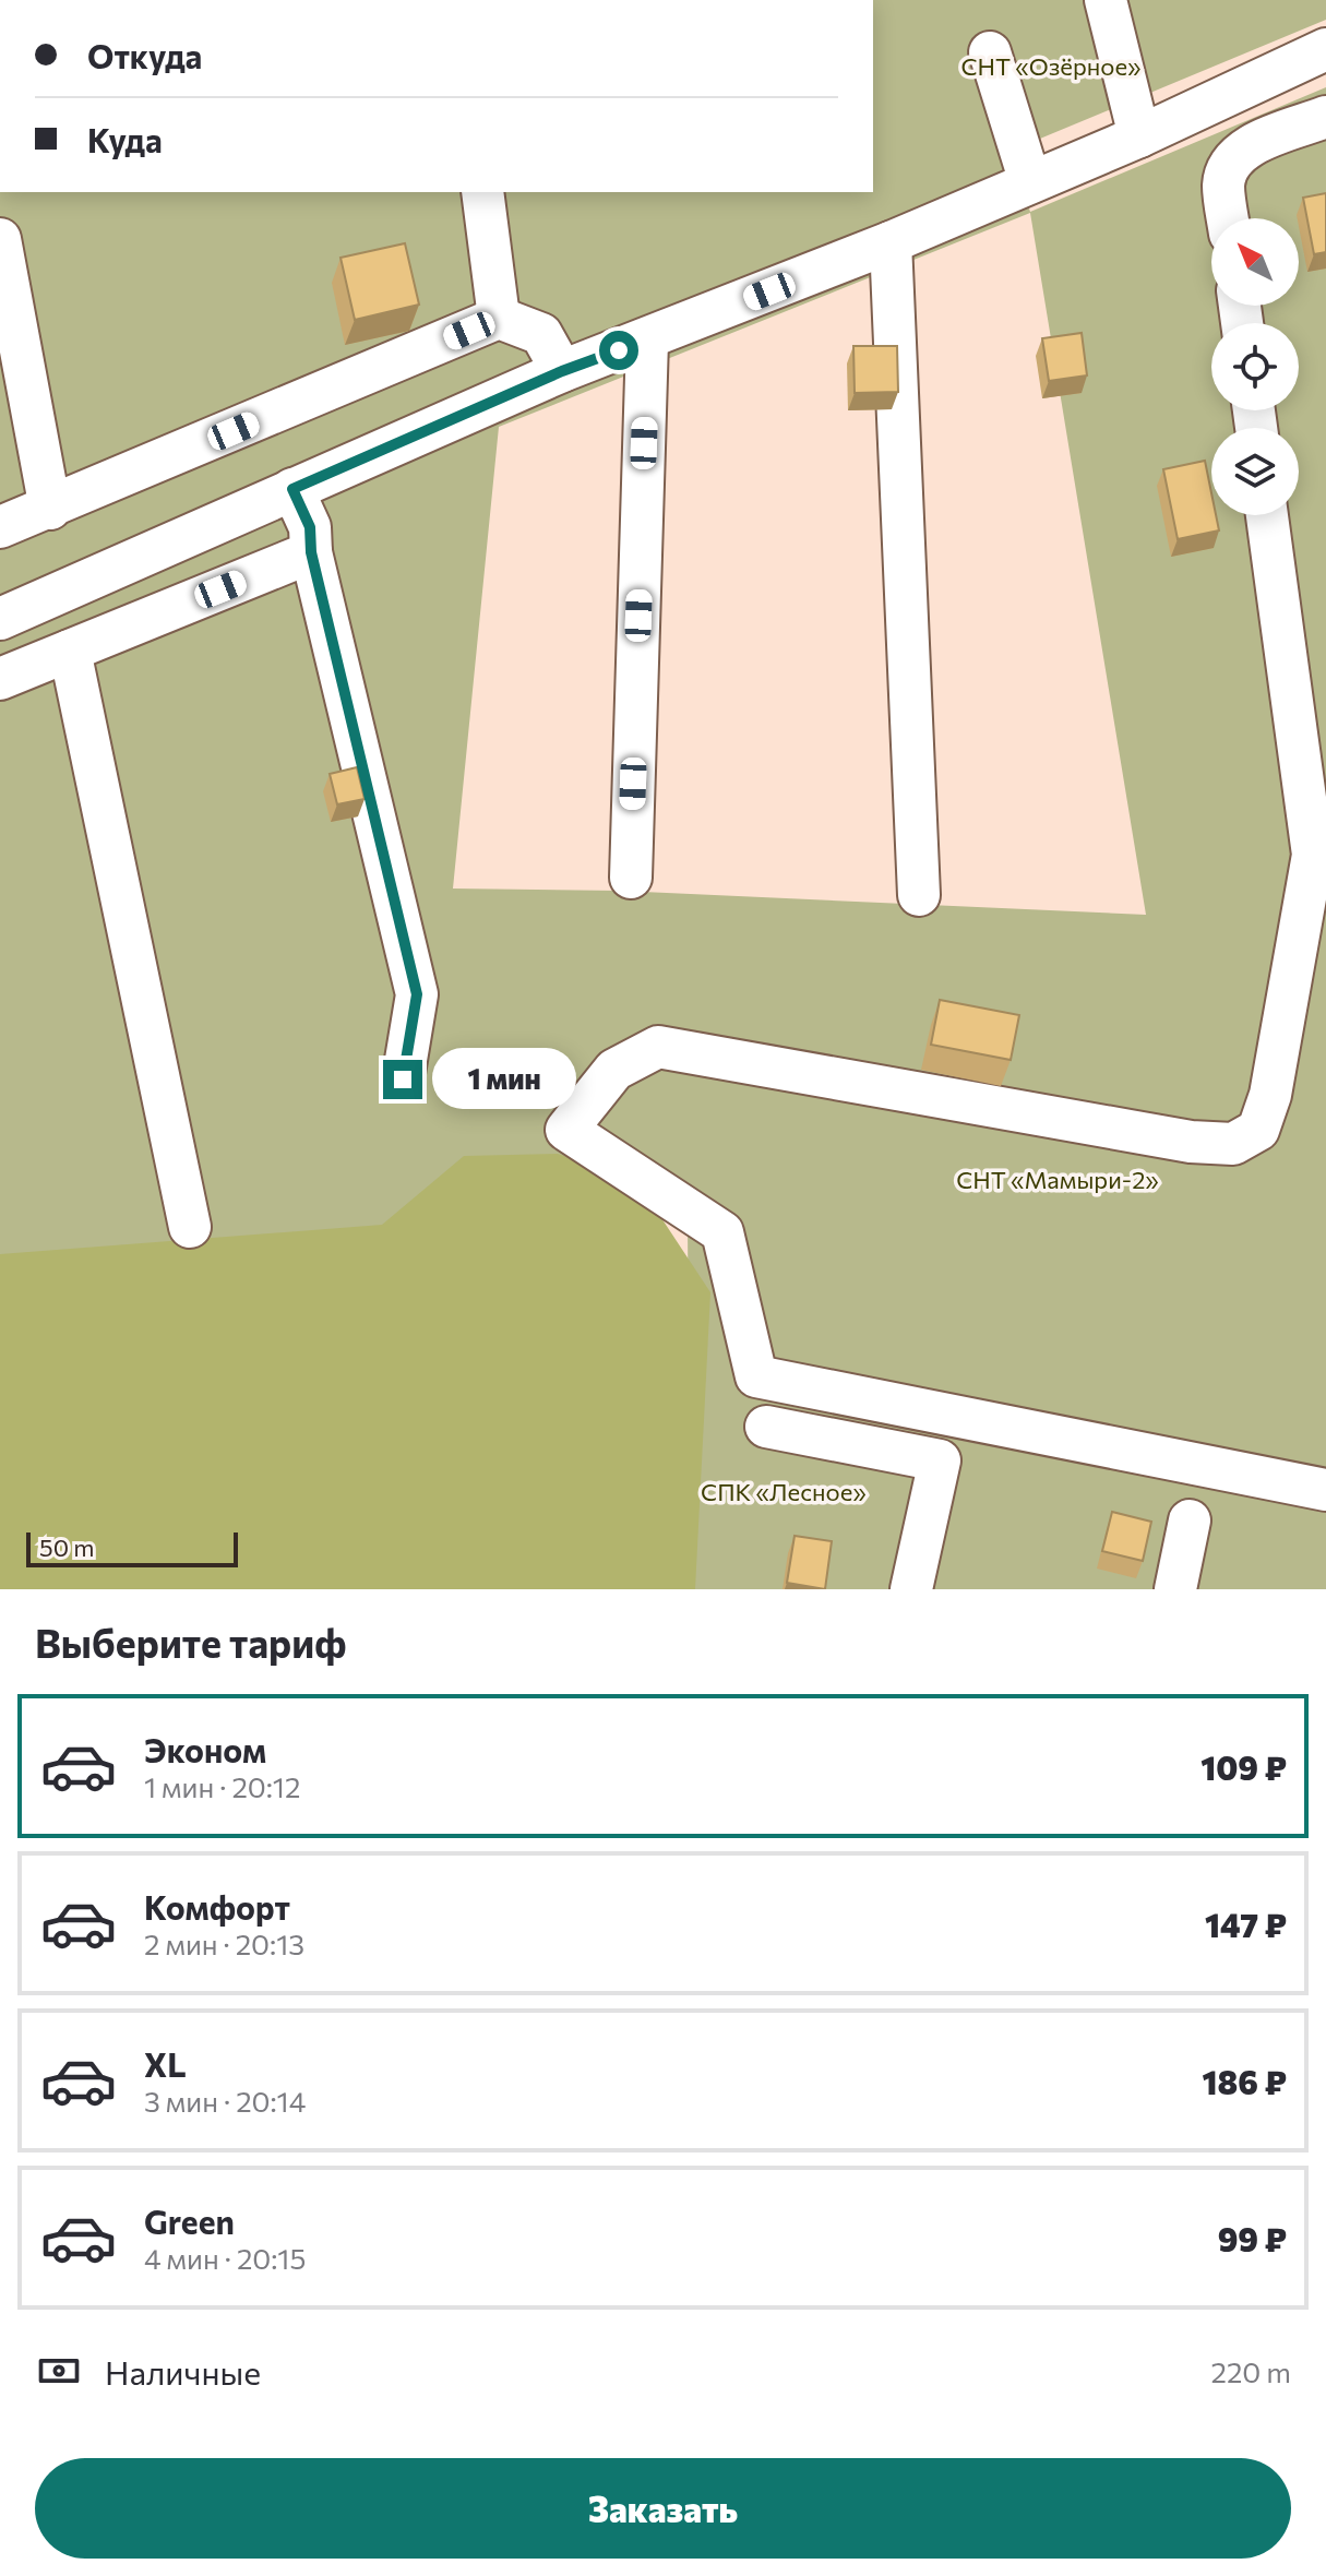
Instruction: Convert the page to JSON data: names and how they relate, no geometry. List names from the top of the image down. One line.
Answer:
{"parks":["СНТ «Озёрное»","СНТ «Мамыри-2»","СПК «Лесное»"],"scale_bar":"50 m","north":"top left","page":{"banner":["Откуда","Куда"],"bubble":"1 мин","scale":"50 m","heading":"Выберите тариф","list":[{"name":"Эконом","note":"1 мин · 20:12","value":"109 ₽"},{"name":"Комфорт","note":"2 мин · 20:13","value":"147 ₽"},{"name":"XL","note":"3 мин · 20:14","value":"186 ₽"},{"name":"Green","note":"4 мин · 20:15","value":"99 ₽"}],"pay":["Наличные","220 m"],"buttons":"Заказать"}}
